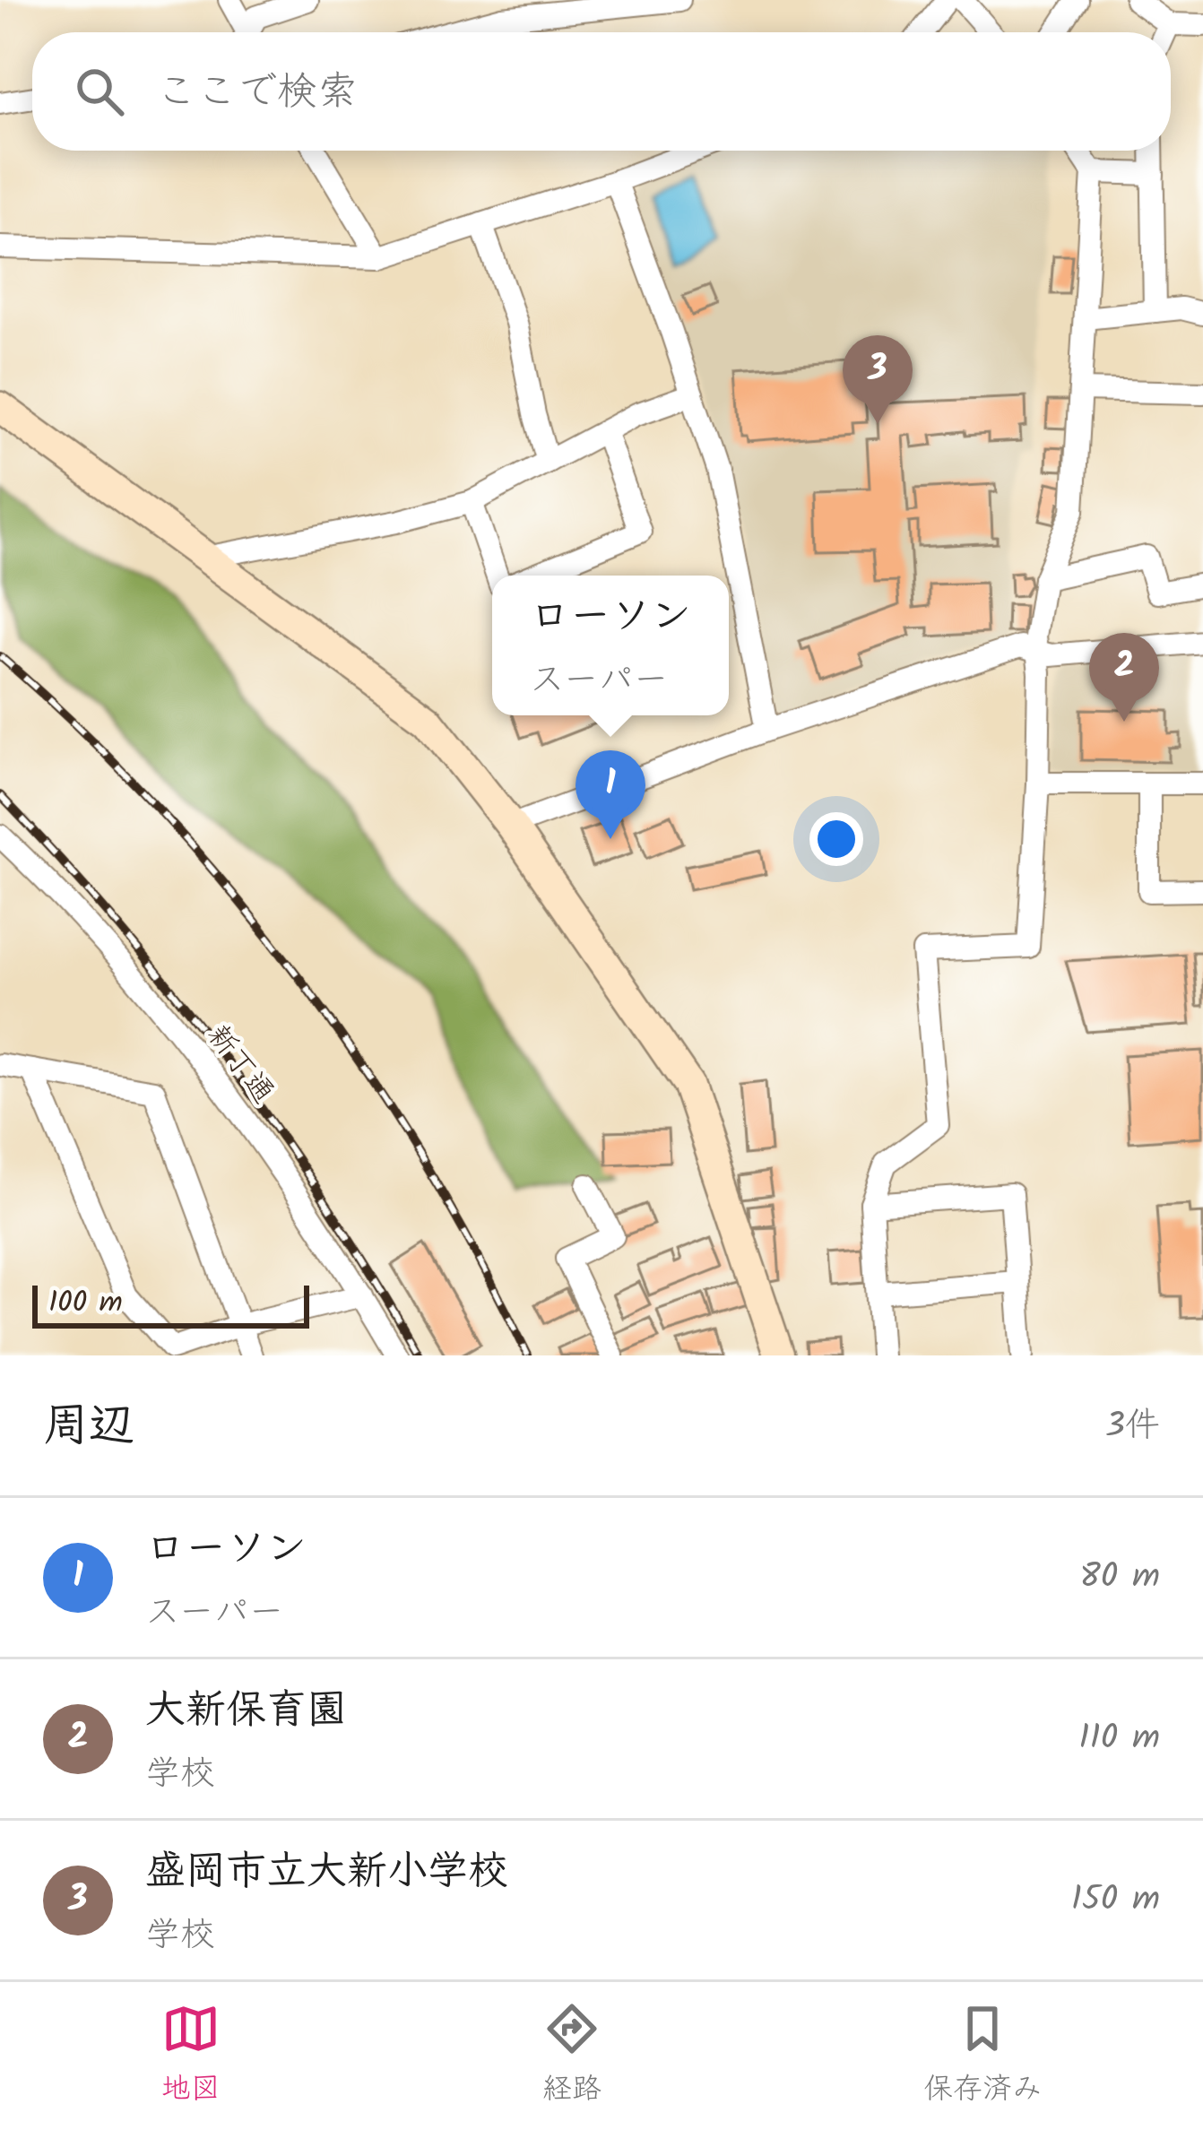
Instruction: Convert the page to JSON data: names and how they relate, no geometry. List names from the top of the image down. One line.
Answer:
{"streets":{"street":["新丁通"]},"scale_bar":"100 m","page":{"search":"ここで検索","pins":["3","2","1"],"popup":["ローソン","スーパー"],"scale":"100 m","heading":["周辺","3件"],"list":[{"mark":"1","name":"ローソン","note":"スーパー","value":"80 m"},{"mark":"2","name":"大新保育園","note":"学校","value":"110 m"},{"mark":"3","name":"盛岡市立大新小学校","note":"学校","value":"150 m"}],"nav":["地図","経路","保存済み"]}}
